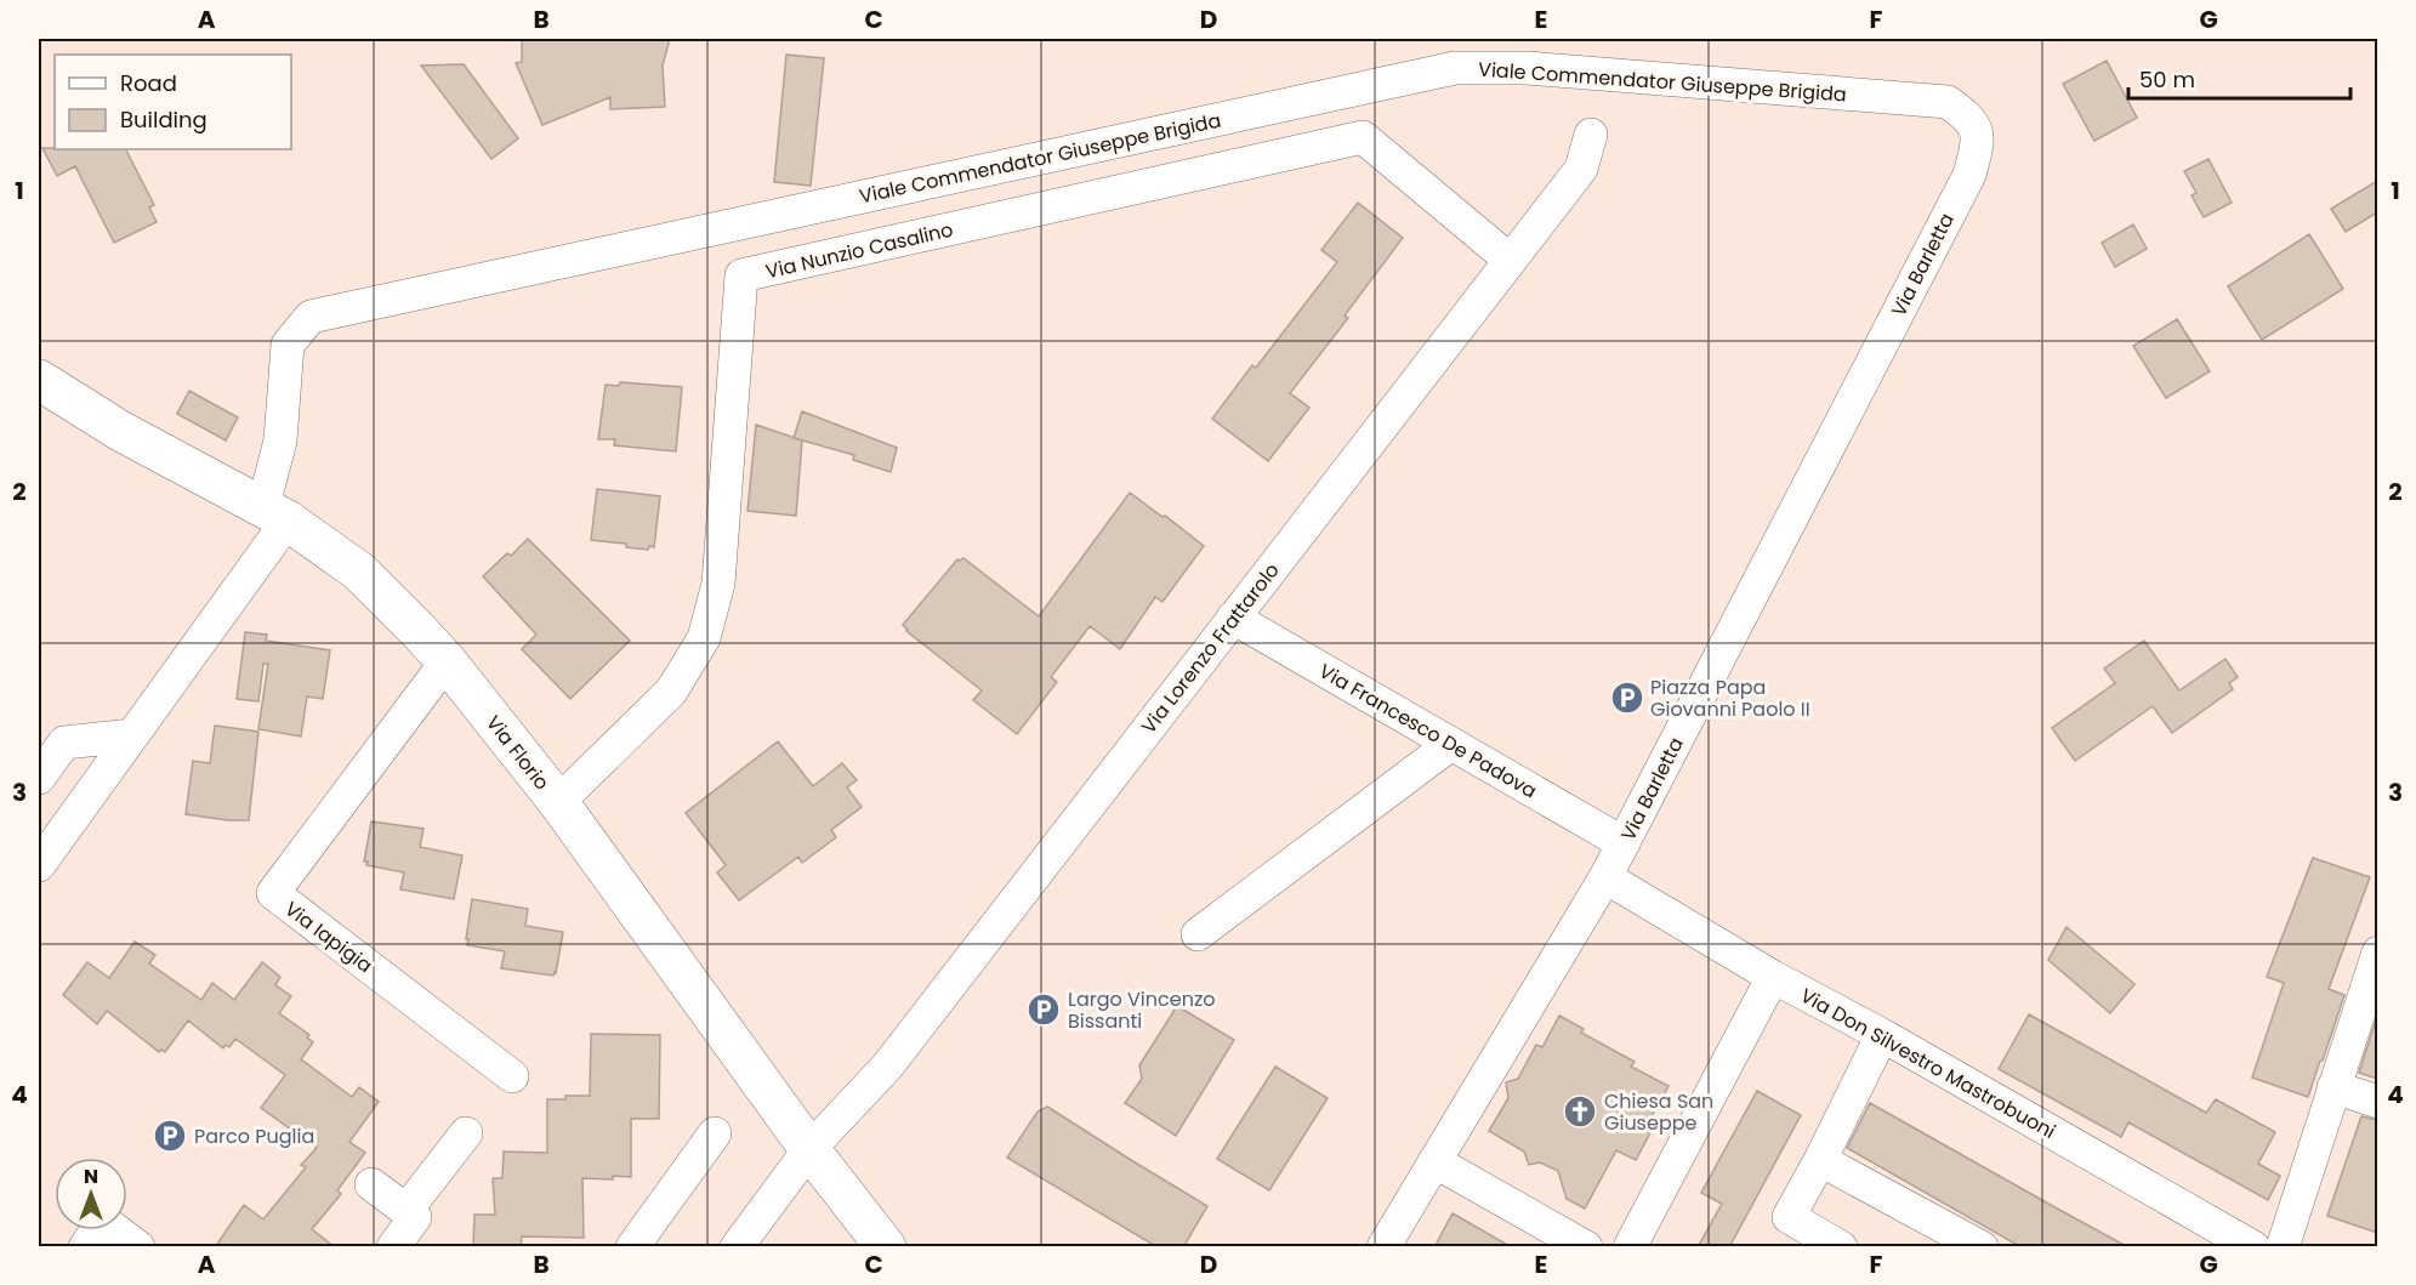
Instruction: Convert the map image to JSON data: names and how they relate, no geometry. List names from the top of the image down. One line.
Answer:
{"streets":{"street":["Viale Commendator Giuseppe Brigida","Via Nunzio Casalino","Via Barletta","Via Lorenzo Frattarolo","Via Francesco De Padova","Via Florio","Via Iapigia","Via Don Silvestro Mastrobuoni"]},"crossings":[["Viale Commendator Giuseppe Brigida","Via Barletta"],["Viale Commendator Giuseppe Brigida","Via Florio"],["Via Nunzio Casalino","Via Lorenzo Frattarolo"],["Via Nunzio Casalino","Via Florio"],["Via Barletta","Via Francesco De Padova"],["Via Barletta","Via Don Silvestro Mastrobuoni"],["Via Lorenzo Frattarolo","Via Francesco De Padova"],["Via Lorenzo Frattarolo","Via Florio"],["Via Florio","Via Iapigia"]],"places":{"parking":["Piazza Papa Giovanni Paolo II","Largo Vincenzo Bissanti","Parco Puglia"],"church":["Chiesa San Giuseppe"]},"legend":["Road","Building"],"scale_bar":"50 m","north":"top","grid":{"columns":["A","B","C","D","E","F","G"],"rows":["1","2","3","4"]}}
